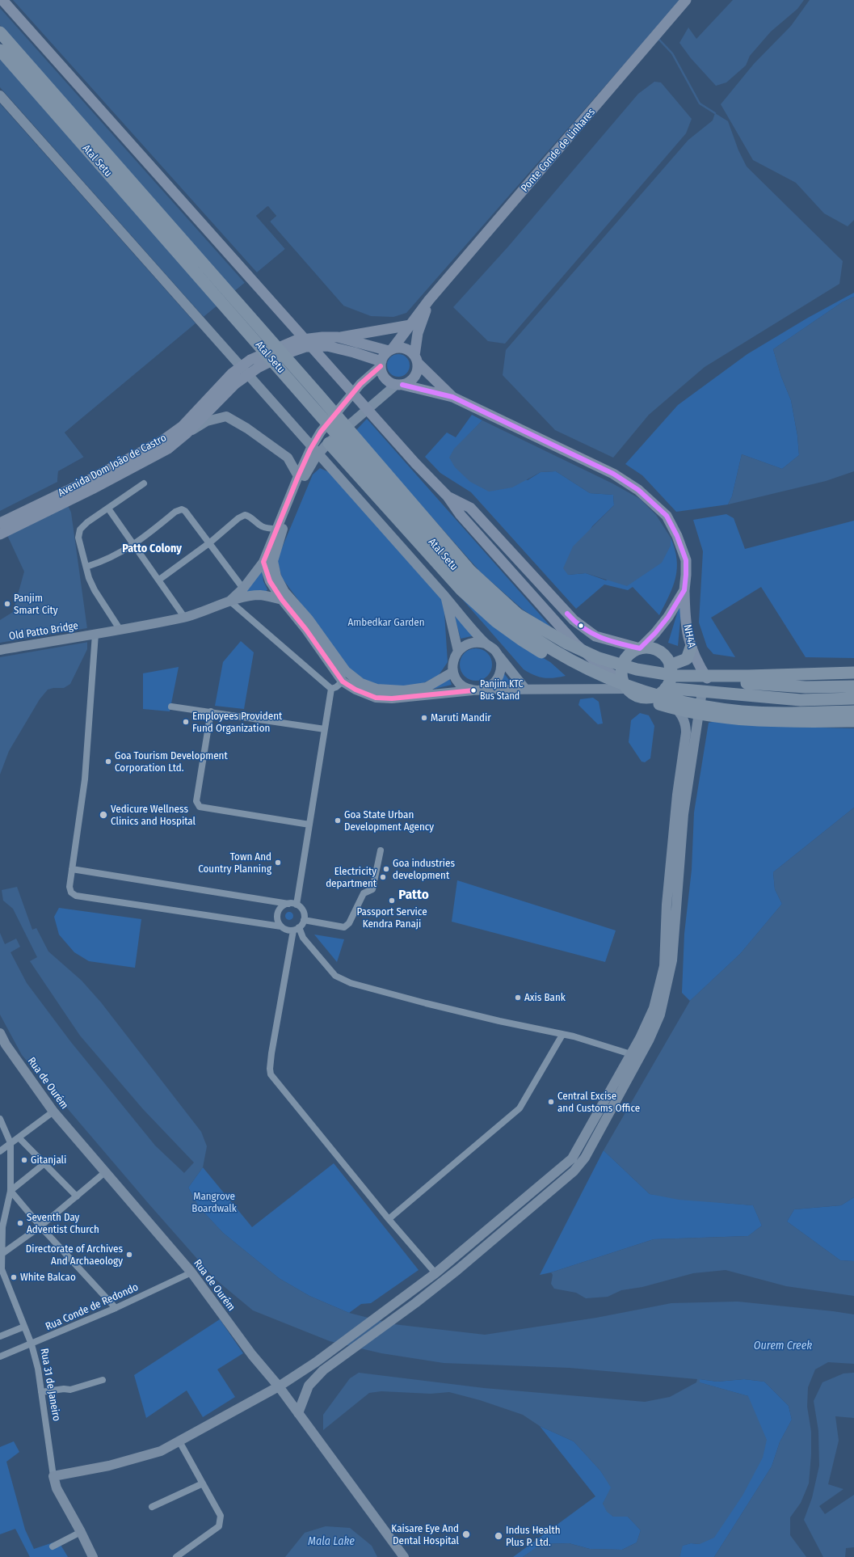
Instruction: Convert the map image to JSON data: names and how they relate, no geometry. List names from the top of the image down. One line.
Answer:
{"streets":{"highway":["Atal Setu"],"main road":["Ponte Conde de Linhares","Avenida Dom João de Castro","Old Patto Bridge","NH4A","Rua de Ourém","Rua 31 de Janeiro"],"street":["Rua Conde de Redondo"]},"crossings":[["Ponte Conde de Linhares","Avenida Dom João de Castro"],["Rua de Ourém","Rua Conde de Redondo"],["Rua Conde de Redondo","Rua 31 de Janeiro"]],"districts":["Patto Colony","Patto"],"water":["Ourem Creek","Mala Lake"],"parks":["Ambedkar Garden","Mangrove Boardwalk"],"places":["Panjim Smart City","Panjim KTC Bus Stand","Maruti Mandir","Employees Provident Fund Organization","Goa Tourism Development Corporation Ltd.","Vedicure Wellness Clinics and Hospital","Goa State Urban Development Agency","Town And Country Planning","Goa industries development","Electricity department","Passport Service Kendra Panaji","Axis Bank","Central Excise and Customs Office","Gitanjali","Seventh Day Adventist Church","Directorate of Archives And Archaeology","White Balcao","Kaisare Eye And Dental Hospital","Indus Health Plus P. Ltd."]}
